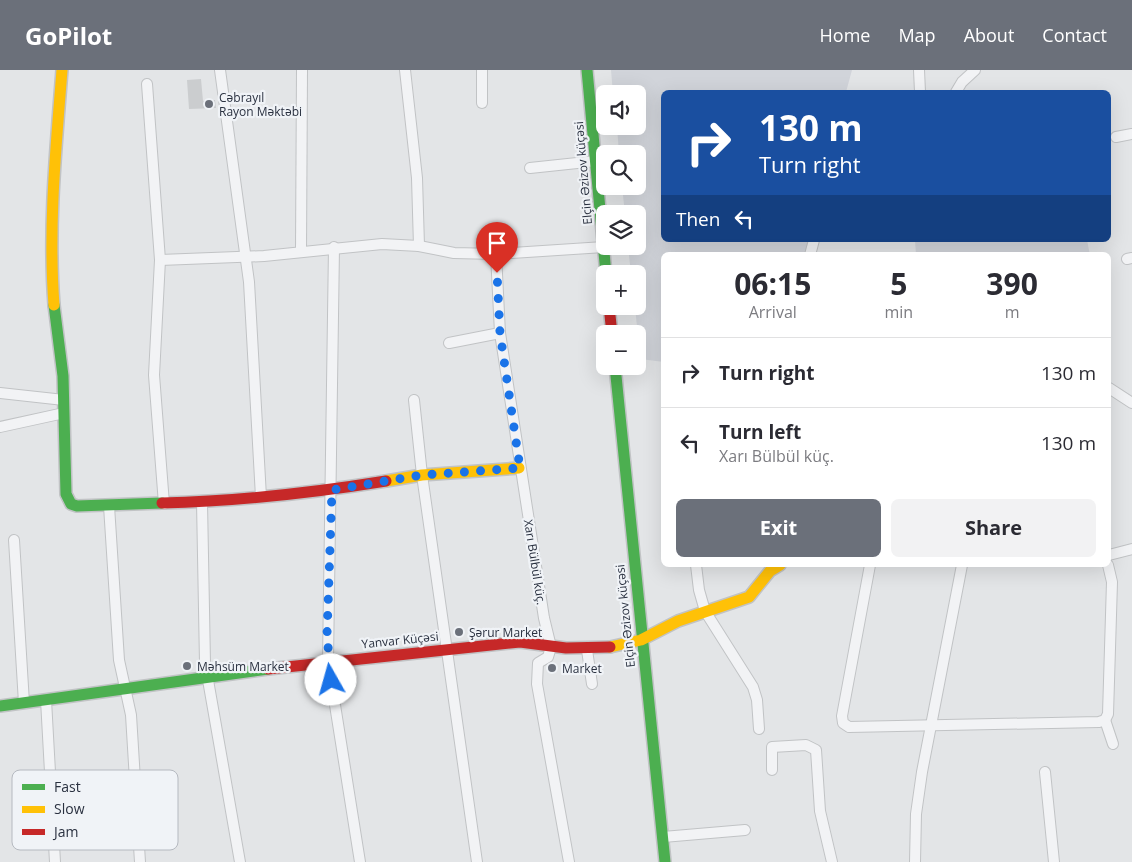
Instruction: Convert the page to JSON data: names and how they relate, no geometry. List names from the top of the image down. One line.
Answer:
{"streets":{"street":["Elçin Əzizov küçəsi","Xarı Bülbül küç.","Yanvar Küçəsi"]},"crossings":[["Elçin Əzizov küçəsi","Yanvar Küçəsi"],["Xarı Bülbül küç.","Yanvar Küçəsi"]],"places":["Cəbrayıl Rayon Məktəbi","Şərur Market","Məhsüm Market","Market"],"legend":["Fast","Slow","Jam"],"page":{"header":"GoPilot","nav":["Home","Map","About","Contact"],"map_buttons":["+","−"],"turn":["130 m","Turn right"],"then":"Then","eta":["06:15","Arrival","5","min","390","m"],"list":[{"name":"Turn right","value":"130 m"},{"name":"Turn left","note":"Xarı Bülbül küç.","value":"130 m"}],"buttons":["Exit","Share"]}}
